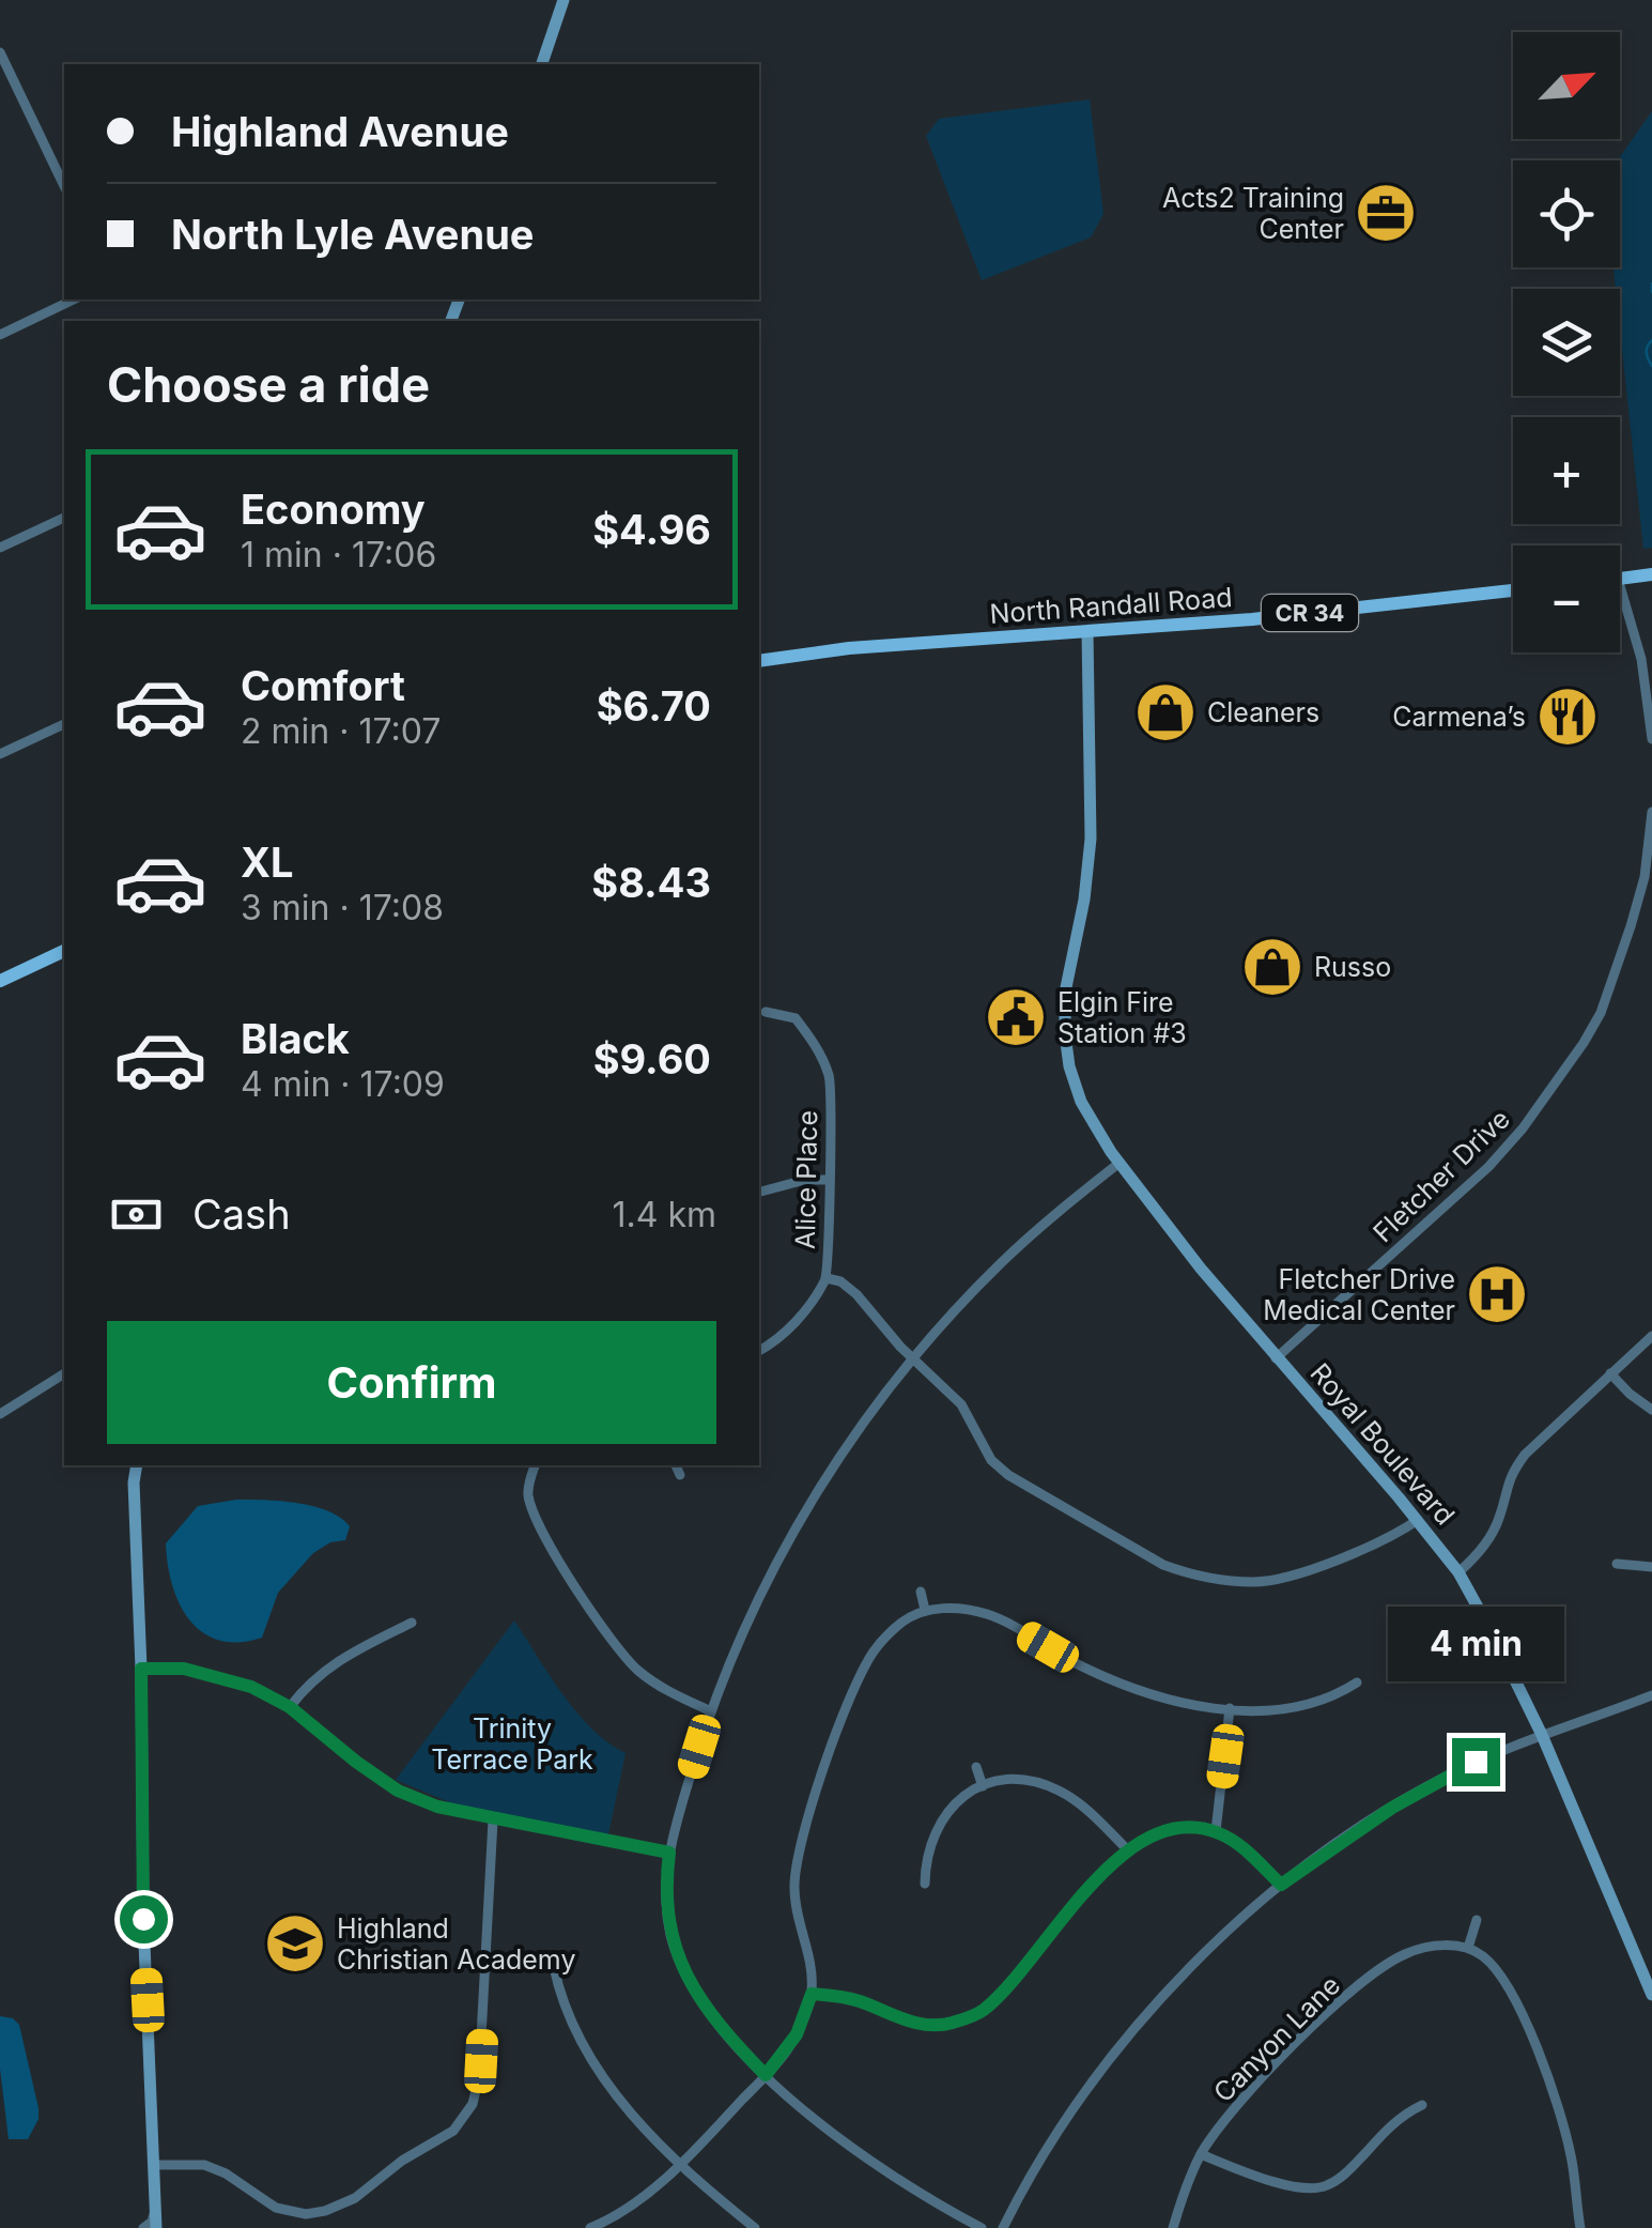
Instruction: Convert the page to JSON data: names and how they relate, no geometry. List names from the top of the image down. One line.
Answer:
{"streets":{"main road":["North Randall Road","CR 34"],"street":["Fletcher Drive","Alice Place","Royal Boulevard","Canyon Lane"]},"crossings":[["North Randall Road","Royal Boulevard"],["Fletcher Drive","Royal Boulevard"]],"parks":["Trinity Terrace Park"],"places":{"office":["Acts2 Training Center"],"shop":["Cleaners","Russo"],"restaurant":["Carmena’s"],"public building":["Elgin Fire Station #3"],"hospital":["Fletcher Drive Medical Center"],"school or university":["Highland Christian Academy"]},"north":"top right","page":{"map_buttons":["+","−"],"banner":["Highland Avenue","North Lyle Avenue"],"heading":"Choose a ride","list":[{"name":"Economy","note":"1 min · 17:06","value":"$4.96"},{"name":"Comfort","note":"2 min · 17:07","value":"$6.70"},{"name":"XL","note":"3 min · 17:08","value":"$8.43"},{"name":"Black","note":"4 min · 17:09","value":"$9.60"}],"pay":["Cash","1.4 km"],"buttons":"Confirm","bubble":"4 min"}}
